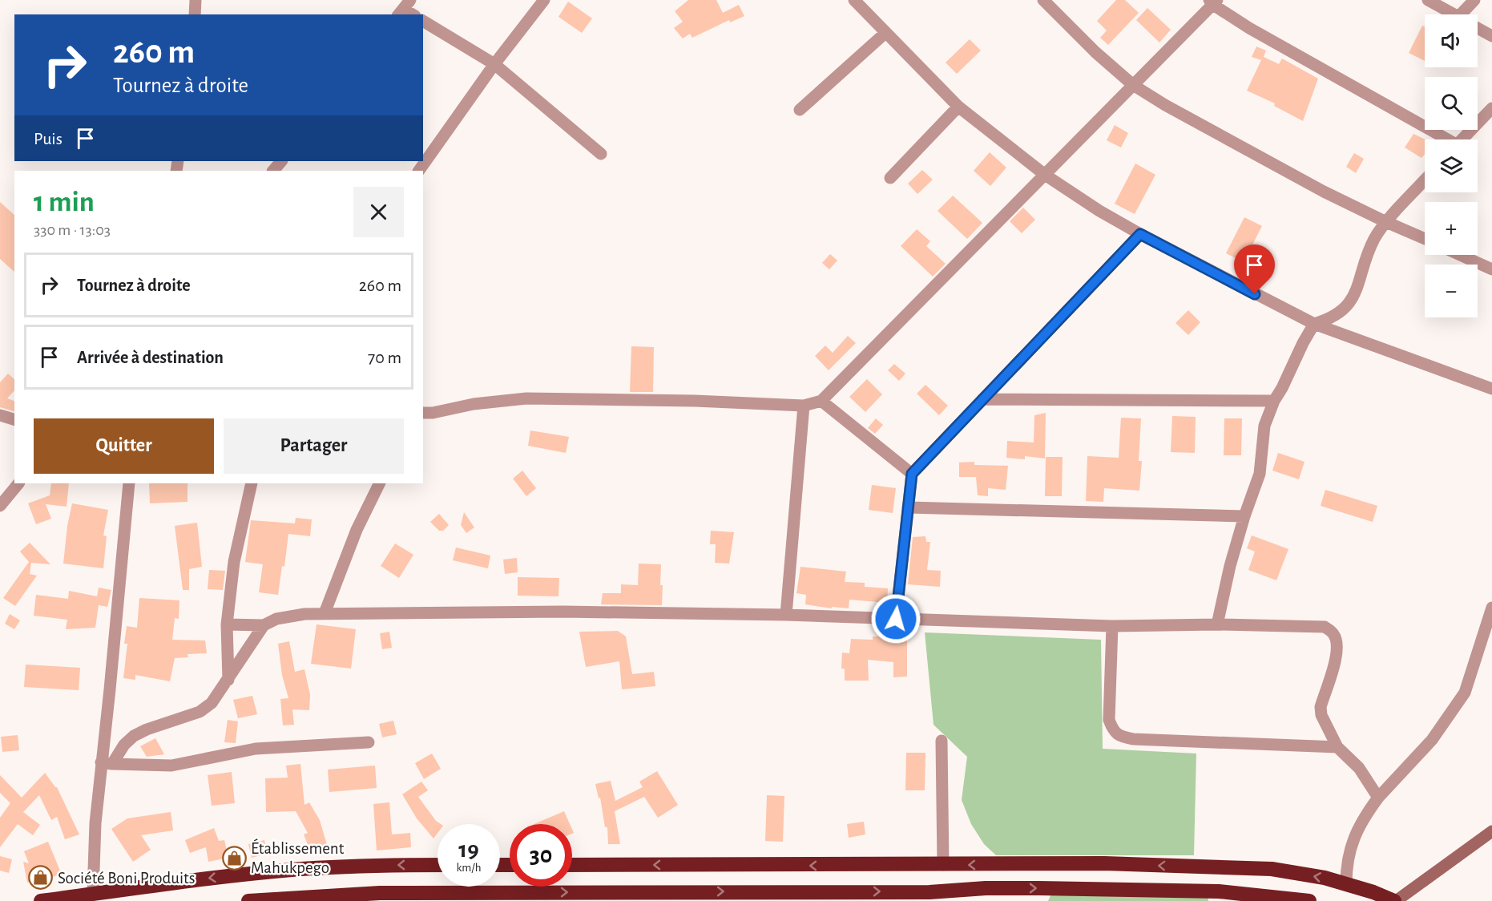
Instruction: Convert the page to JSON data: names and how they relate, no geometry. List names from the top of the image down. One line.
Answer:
{"places":{"shop":["Établissement Mahukpego","Société Boni Produits"]},"page":{"map_buttons":["+","−"],"turn":["260 m","Tournez à droite"],"then":"Puis","heading":["1 min","330 m · 13:03"],"list":[{"name":"Tournez à droite","value":"260 m"},{"name":"Arrivée à destination","value":"70 m"}],"buttons":["Quitter","Partager"],"speed":"19 km/h","limit":"30"}}
